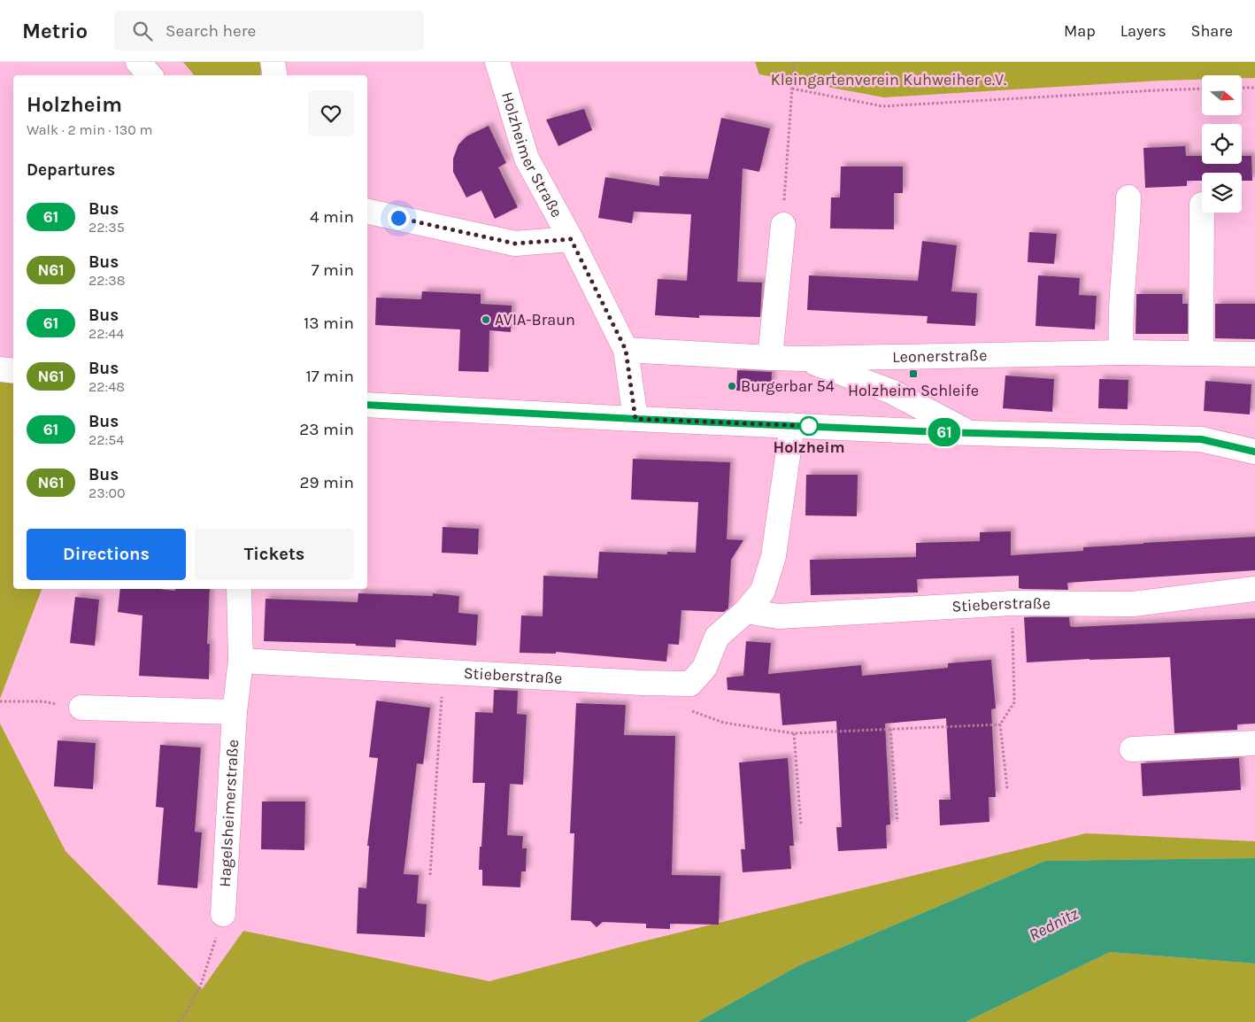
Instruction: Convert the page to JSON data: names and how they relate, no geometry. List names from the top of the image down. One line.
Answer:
{"streets":{"street":["Holzheimer Straße","Leonerstraße","Stieberstraße","Hagelsheimerstraße"]},"crossings":[["Holzheimer Straße","Leonerstraße"],["Stieberstraße","Hagelsheimerstraße"]],"water":["Rednitz"],"parks":["Kleingartenverein Kuhweiher e.V."],"places":{"other":["AVIA-Braun","Burgerbar 54","Holzheim"],"transit":["Holzheim Schleife"]},"lines":["bus line 61"],"north":"right","page":{"header":"Metrio","search":"Search here","nav":["Map","Layers","Share"],"on_map":"61","heading":[["Holzheim","Walk · 2 min · 130 m"],"Departures"],"list":[{"mark":"61","name":"Bus","note":"22:35","value":"4 min"},{"mark":"N61","name":"Bus","note":"22:38","value":"7 min"},{"mark":"61","name":"Bus","note":"22:44","value":"13 min"},{"mark":"N61","name":"Bus","note":"22:48","value":"17 min"},{"mark":"61","name":"Bus","note":"22:54","value":"23 min"},{"mark":"N61","name":"Bus","note":"23:00","value":"29 min"}],"buttons":["Directions","Tickets"]}}
